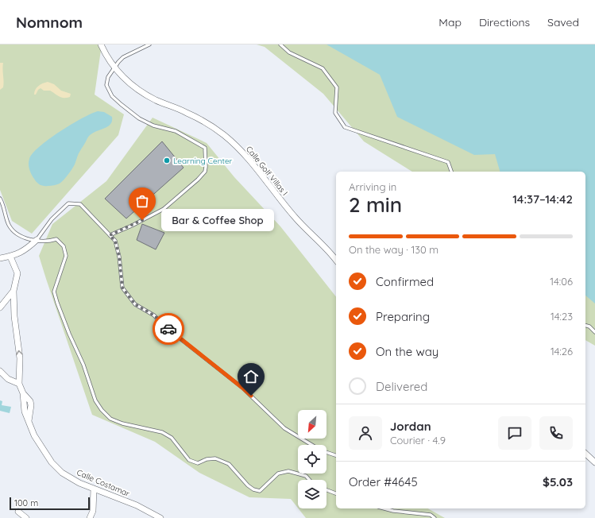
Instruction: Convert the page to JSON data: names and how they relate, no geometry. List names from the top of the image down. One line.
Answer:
{"streets":{"street":["Calle Golf Villas I","Calle Costamar"]},"places":["Learning Center","Bar & Coffee Shop"],"scale_bar":"100 m","north":"bottom left","page":{"header":"Nomnom","nav":["Map","Directions","Saved"],"heading":["2 min","Arriving in","14:37–14:42"],"panel":["Jordan","Courier · 4.9","Order #4645","$5.03"],"bubble":"Bar & Coffee Shop","bar":"On the way · 130 m","list":[["Confirmed","14:06"],["Preparing","14:23"],["On the way","14:26"],"Delivered"],"scale":"100 m"}}
